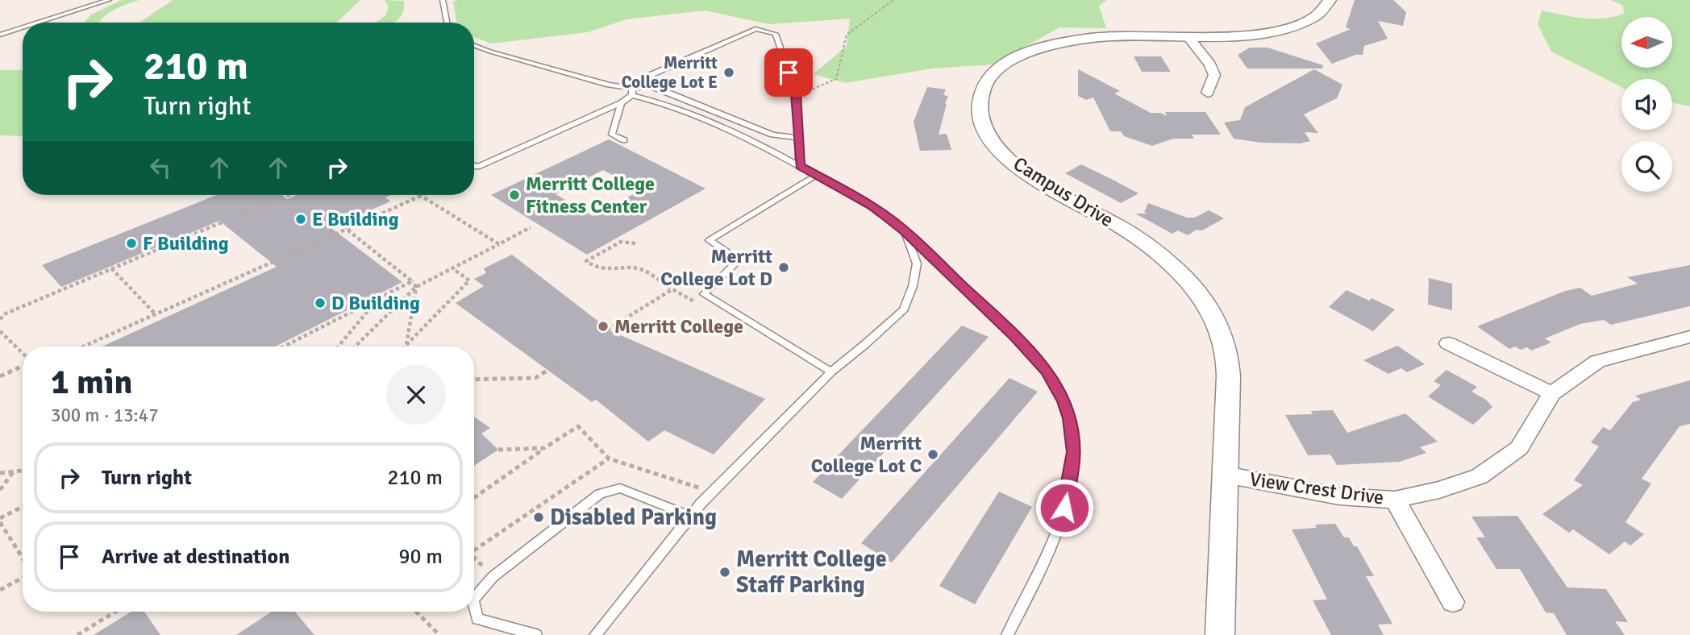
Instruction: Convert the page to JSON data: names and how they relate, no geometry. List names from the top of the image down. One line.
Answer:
{"streets":{"street":["Campus Drive","View Crest Drive"]},"crossings":[["Campus Drive","View Crest Drive"]],"places":["Merritt College Lot E","Merritt College Fitness Center","E Building","F Building","Merritt College Lot D","D Building","Merritt College","Merritt College Lot C","Disabled Parking","Merritt College Staff Parking"],"north":"left","page":{"turn":["210 m","Turn right"],"heading":["1 min","300 m · 13:47"],"list":[{"name":"Turn right","value":"210 m"},{"name":"Arrive at destination","value":"90 m"}]}}
